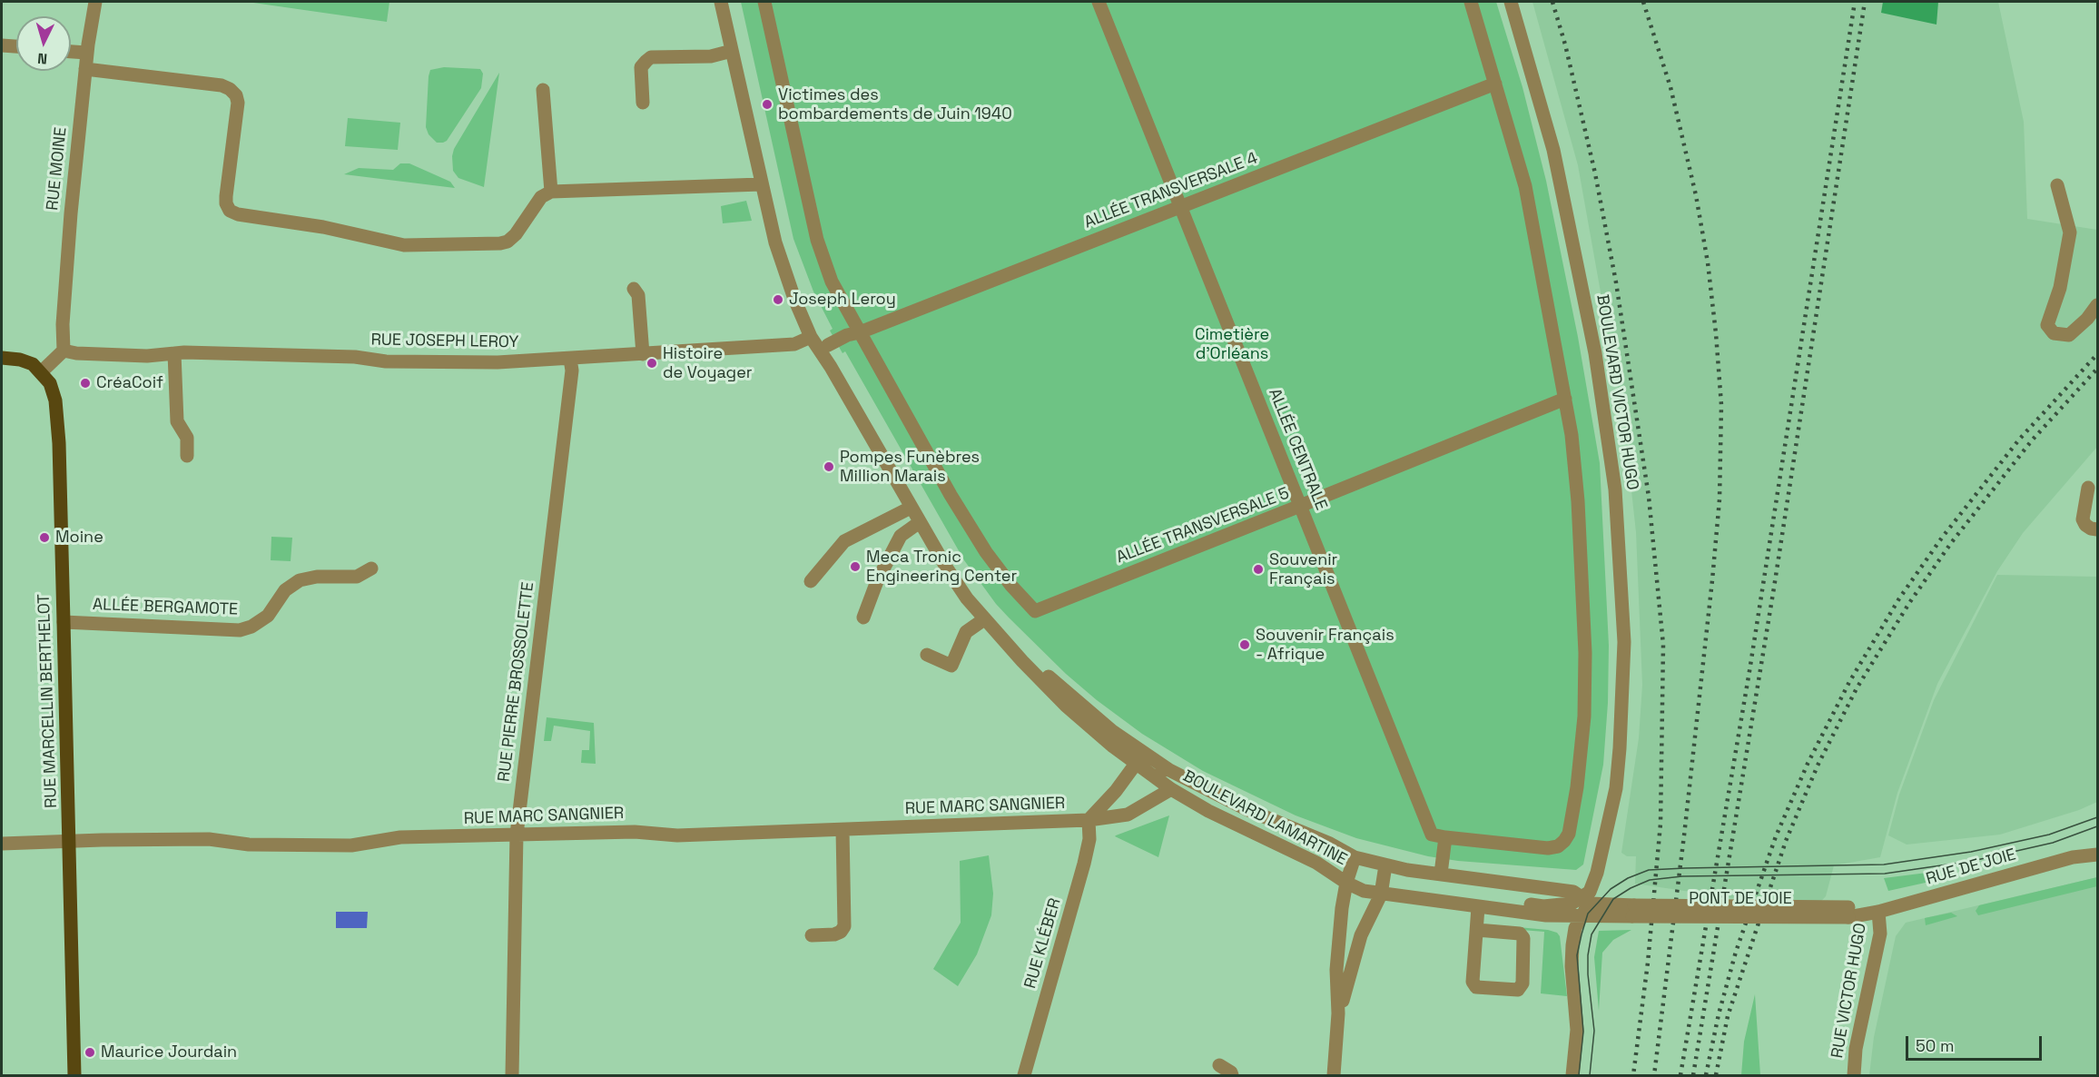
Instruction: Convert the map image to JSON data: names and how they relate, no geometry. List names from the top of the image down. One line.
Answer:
{"streets":{"main road":["RUE MARCELLIN BERTHELOT"],"street":["RUE MOINE","ALLÉE TRANSVERSALE 4","RUE JOSEPH LEROY","BOULEVARD VICTOR HUGO","ALLÉE CENTRALE","ALLÉE TRANSVERSALE 5","ALLÉE BERGAMOTE","RUE PIERRE BROSSOLETTE","RUE MARC SANGNIER","BOULEVARD LAMARTINE","RUE DE JOIE","PONT DE JOIE","RUE KLÉBER","RUE VICTOR HUGO"]},"crossings":[["RUE MOINE","RUE JOSEPH LEROY"],["ALLÉE TRANSVERSALE 4","ALLÉE CENTRALE"],["ALLÉE TRANSVERSALE 4","ALLÉE TRANSVERSALE 5"],["RUE JOSEPH LEROY","RUE PIERRE BROSSOLETTE"],["RUE JOSEPH LEROY","BOULEVARD LAMARTINE"],["BOULEVARD VICTOR HUGO","BOULEVARD LAMARTINE"],["ALLÉE CENTRALE","ALLÉE TRANSVERSALE 5"],["ALLÉE BERGAMOTE","RUE MARCELLIN BERTHELOT"],["RUE PIERRE BROSSOLETTE","RUE MARC SANGNIER"],["RUE MARCELLIN BERTHELOT","RUE MARC SANGNIER"],["RUE MARC SANGNIER","BOULEVARD LAMARTINE"],["RUE MARC SANGNIER","RUE KLÉBER"],["BOULEVARD LAMARTINE","PONT DE JOIE"],["RUE DE JOIE","PONT DE JOIE"],["RUE DE JOIE","RUE VICTOR HUGO"]],"parks":["Cimetière d'Orléans"],"places":["Victimes des bombardements de Juin 1940","Joseph Leroy","Histoire de Voyager","CréaCoif","Pompes Funèbres Million Marais","Moine","Meca Tronic Engineering Center","Souvenir Français","Souvenir Français - Afrique","Maurice Jourdain"],"scale_bar":"50 m","north":"bottom"}
